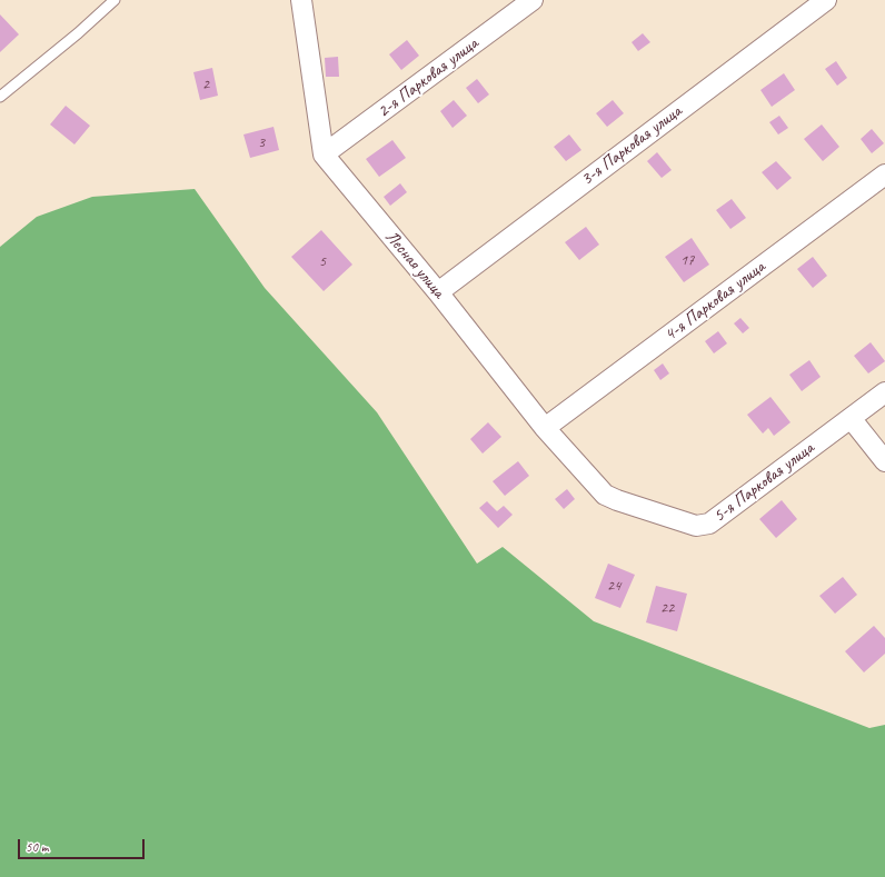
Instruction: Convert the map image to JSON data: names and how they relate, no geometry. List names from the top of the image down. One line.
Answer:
{"streets":{"street":["2-я Парковая улица","3-я Парковая улица","Лесная улица","4-я Парковая улица","5-я Парковая улица"]},"crossings":[["2-я Парковая улица","Лесная улица"],["3-я Парковая улица","Лесная улица"],["Лесная улица","4-я Парковая улица"],["Лесная улица","5-я Парковая улица"]],"house_numbers":["2","3","17","5","24","22"],"scale_bar":"50 m"}
